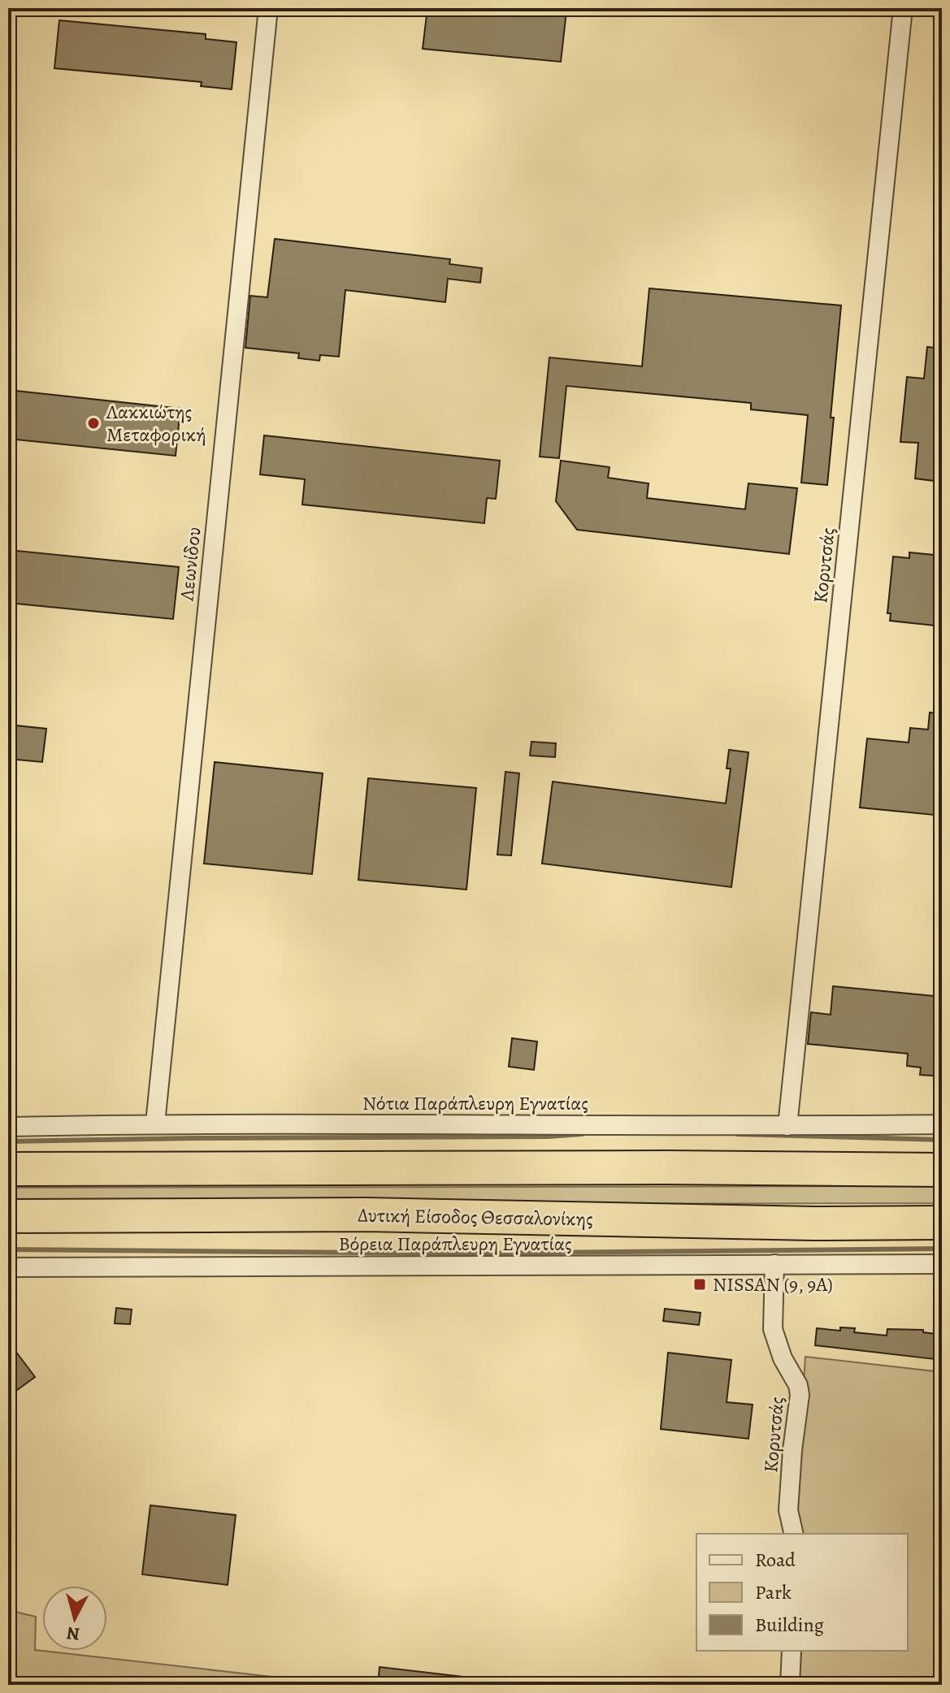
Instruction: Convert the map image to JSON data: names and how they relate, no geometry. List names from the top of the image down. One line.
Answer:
{"streets":{"highway":["Δυτική Είσοδος Θεσσαλονίκης"],"street":["Λεωνίδου","Κορυτσάς","Νότια Παράπλευρη Εγνατίας","Βόρεια Παράπλευρη Εγνατίας"]},"crossings":[["Λεωνίδου","Νότια Παράπλευρη Εγνατίας"],["Κορυτσάς","Νότια Παράπλευρη Εγνατίας"],["Κορυτσάς","Βόρεια Παράπλευρη Εγνατίας"]],"places":{"other":["Λακκιώτης Μεταφορική"],"transit":["NISSAN (9, 9Α)"]},"legend":["Road","Park","Building"],"north":"bottom"}
